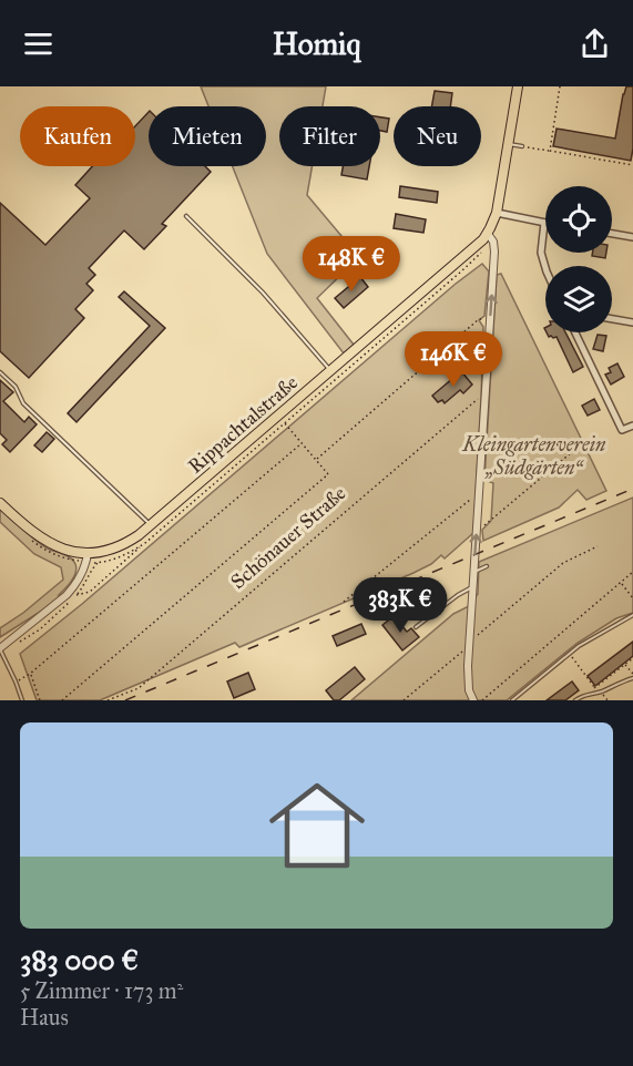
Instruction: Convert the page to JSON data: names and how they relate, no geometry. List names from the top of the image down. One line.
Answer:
{"streets":{"main road":["Rippachtalstraße"],"path":["Schönauer Straße"]},"parks":["Kleingartenverein „Südgärten“"],"page":{"header":"Homiq","chip":["Kaufen","Mieten","Filter","Neu"],"price":["148K €","146K €","383K €"],"list":[{"name":"383 000 €","note":"5 Zimmer · 173 m² · Haus"}]}}
